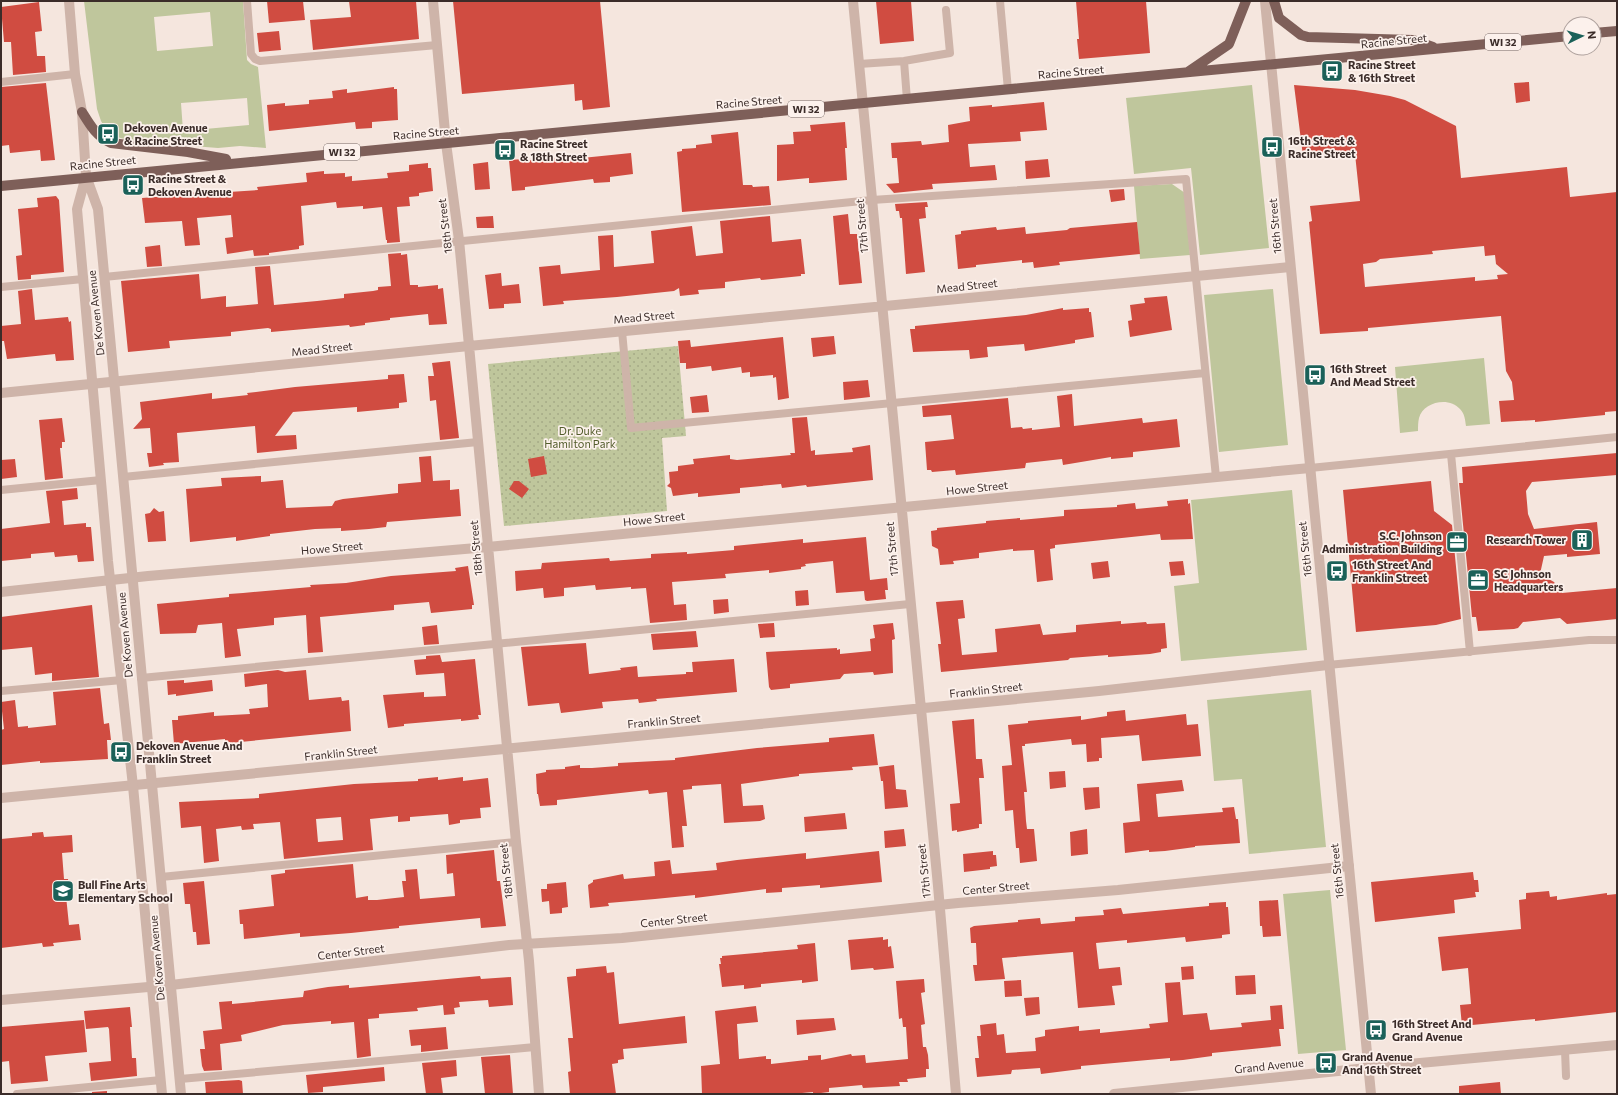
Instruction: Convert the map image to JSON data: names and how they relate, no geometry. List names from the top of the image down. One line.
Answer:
{"streets":{"main road":["Racine Street","WI 32"],"street":["18th Street","17th Street","16th Street","Mead Street","De Koven Avenue","Howe Street","Franklin Street","Center Street","Grand Avenue"]},"crossings":[["Racine Street","18th Street"],["Racine Street","17th Street"],["Racine Street","16th Street"],["Racine Street","De Koven Avenue"],["18th Street","Mead Street"],["18th Street","Howe Street"],["18th Street","Franklin Street"],["18th Street","Center Street"],["17th Street","Mead Street"],["17th Street","Howe Street"],["17th Street","Franklin Street"],["17th Street","Center Street"],["16th Street","Mead Street"],["16th Street","Howe Street"],["16th Street","Franklin Street"],["16th Street","Center Street"],["16th Street","Grand Avenue"],["Mead Street","De Koven Avenue"],["De Koven Avenue","Howe Street"],["De Koven Avenue","Franklin Street"],["De Koven Avenue","Center Street"]],"parks":["Dr. Duke Hamilton Park"],"places":{"bus stop":["Racine Street & 16th Street","Dekoven Avenue & Racine Street","16th Street & Racine Street","Racine Street & 18th Street","Racine Street & Dekoven Avenue","16th Street And Mead Street","16th Street And Franklin Street","Dekoven Avenue And Franklin Street","16th Street And Grand Avenue","Grand Avenue And 16th Street"],"building":["Research Tower"],"office":["S.C. Johnson Administration Building","SC Johnson Headquarters"],"school or university":["Bull Fine Arts Elementary School"]},"north":"right"}
